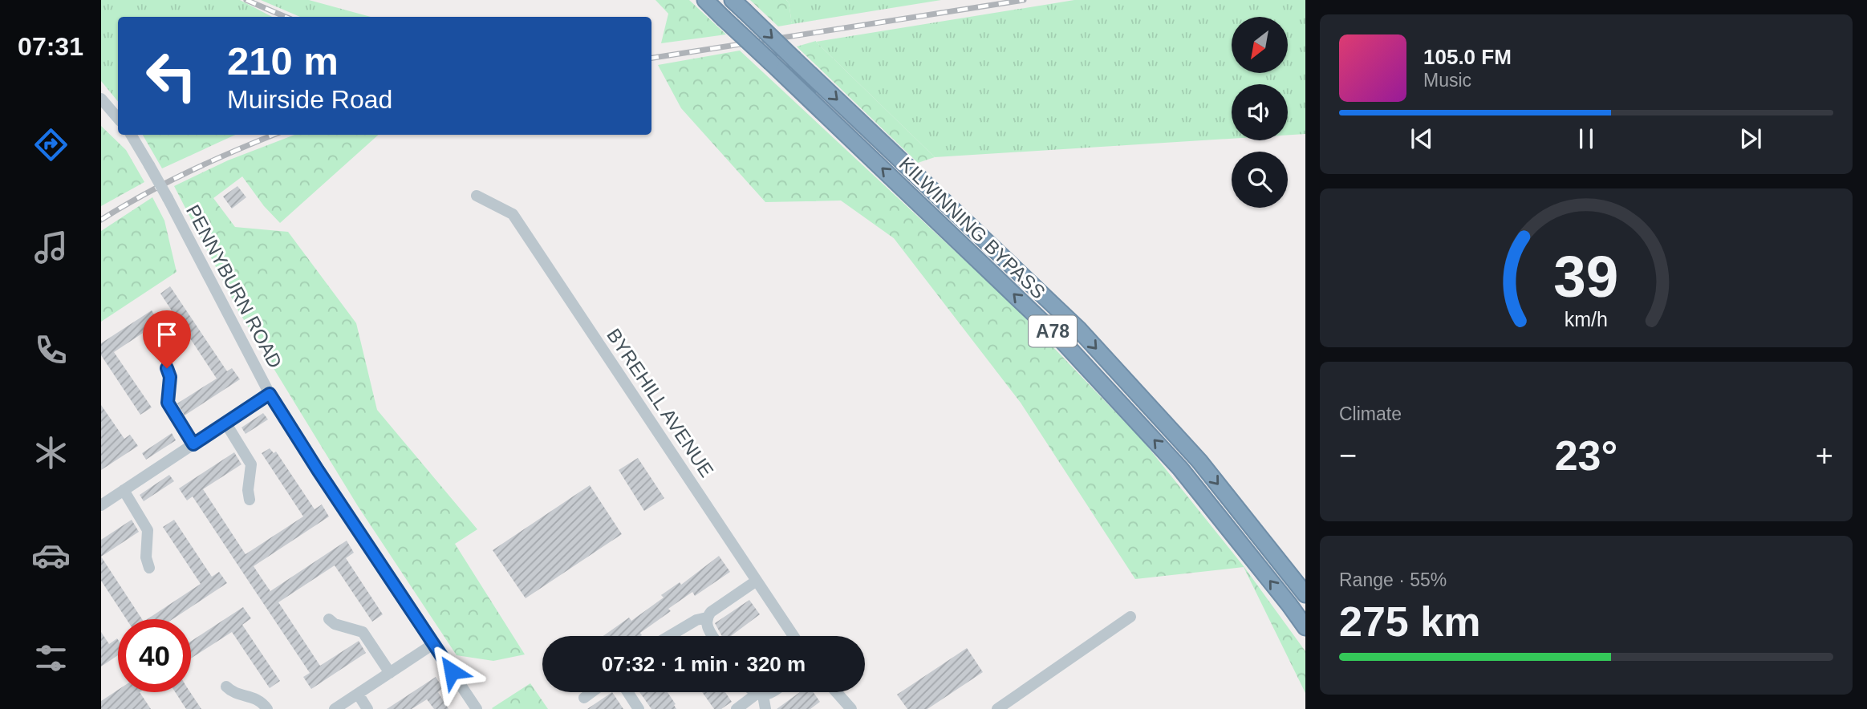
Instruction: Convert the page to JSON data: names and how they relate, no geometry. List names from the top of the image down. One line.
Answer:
{"streets":{"highway":["KILWINNING BYPASS","A78"],"street":["PENNYBURN ROAD","BYREHILL AVENUE"]},"north":"bottom left","page":{"tabs":"07:31","turn":["210 m","Muirside Road"],"song":["105.0 FM","Music"],"tile":["Climate",["Range · 55%","275 km"]],"heat":["−","23°","+"],"limit":"40","trip":"07:32 · 1 min · 320 m","gauge":["39","km/h"]}}
